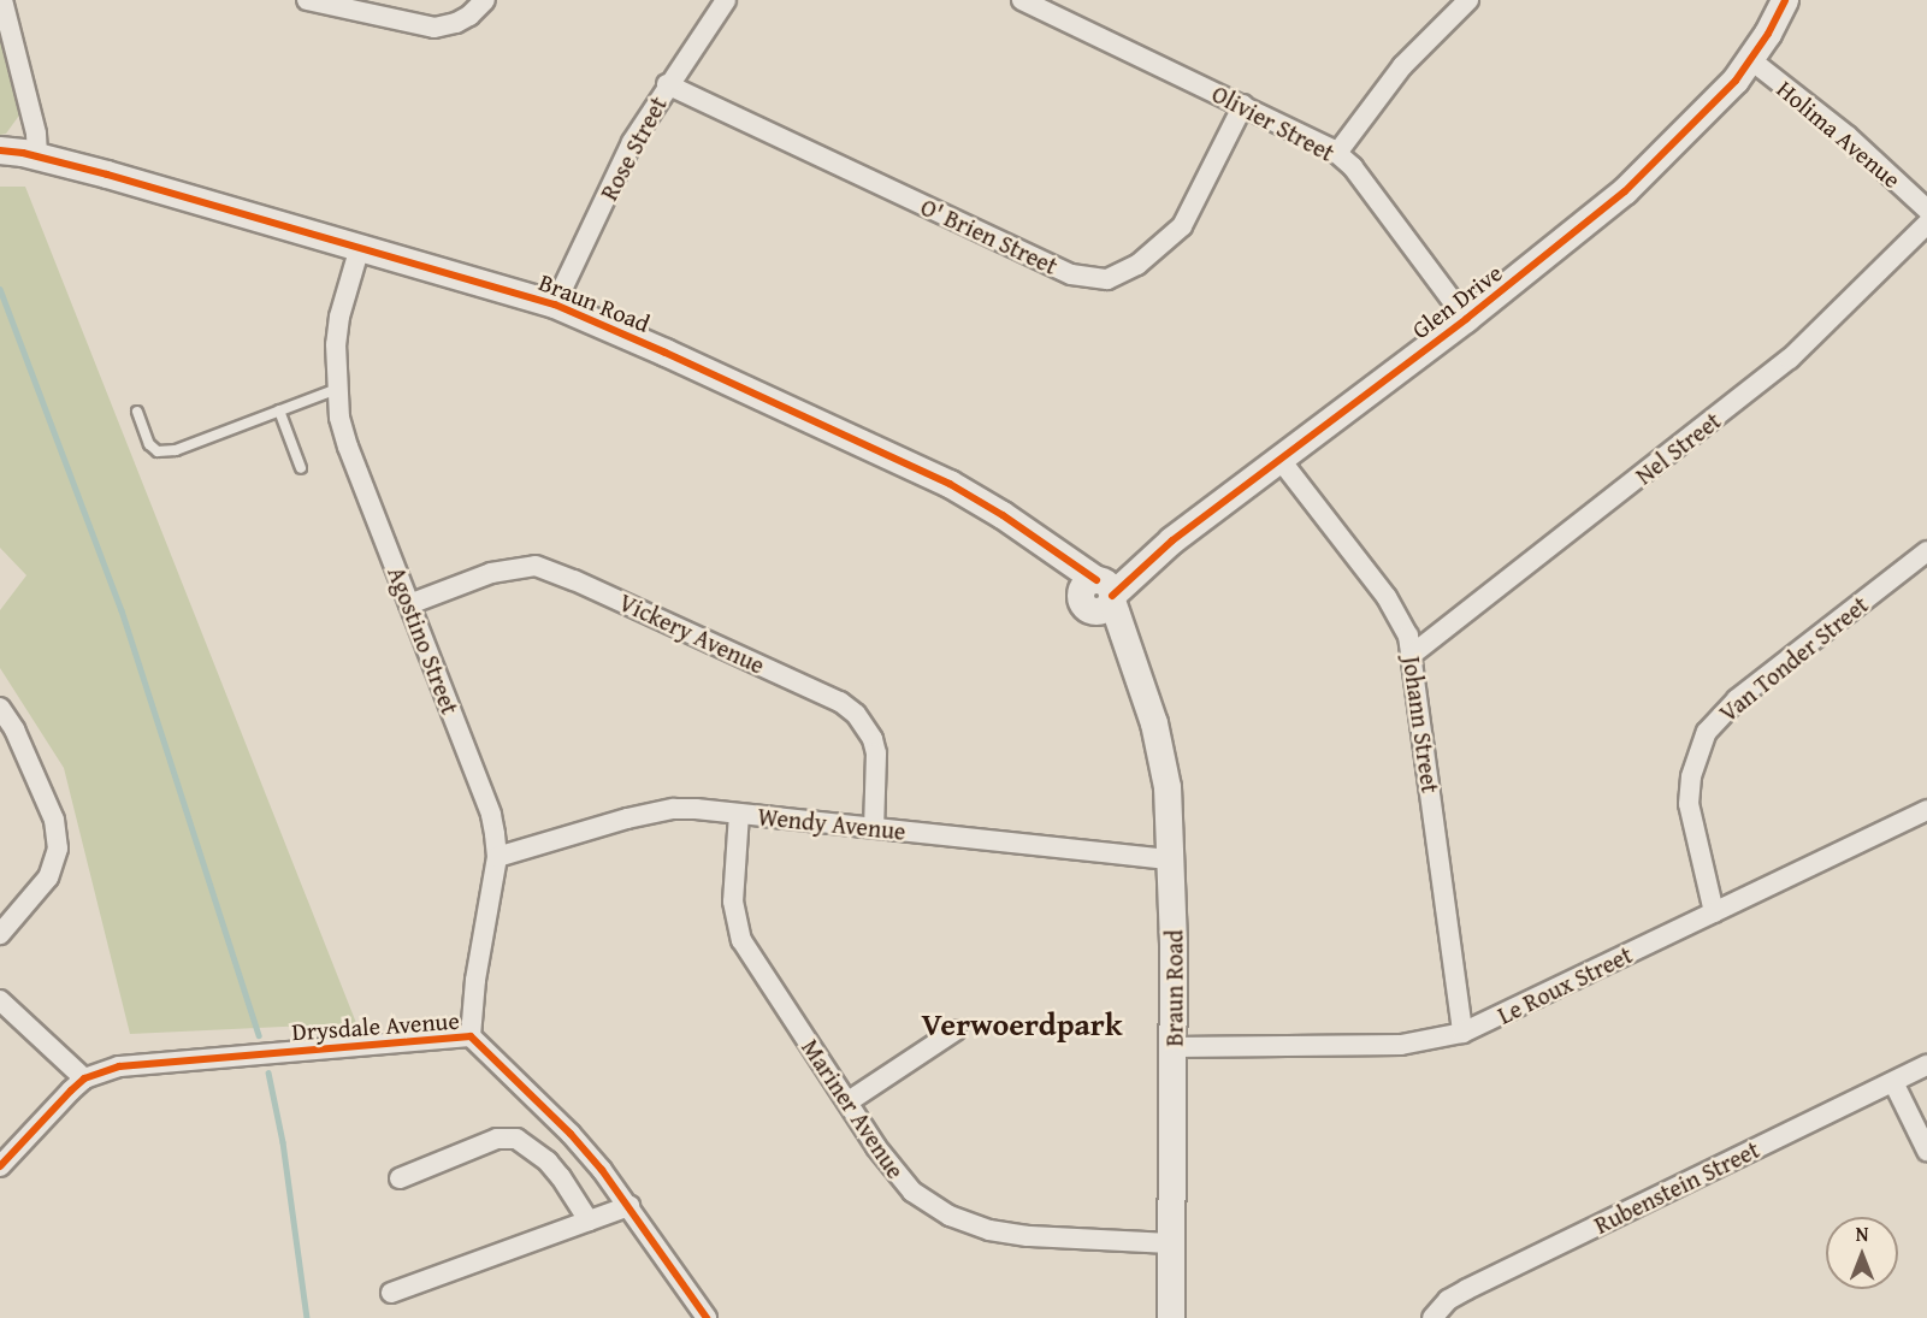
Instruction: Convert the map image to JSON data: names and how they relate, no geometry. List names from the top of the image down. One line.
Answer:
{"streets":{"street":["Olivier Street","Holima Avenue","Rose Street","O' Brien Street","Glen Drive","Braun Road","Nel Street","Vickery Avenue","Agostino Street","Van Tonder Street","Johann Street","Wendy Avenue","Le Roux Street","Drysdale Avenue","Mariner Avenue","Rubenstein Street"]},"crossings":[["Olivier Street","O' Brien Street"],["Olivier Street","Glen Drive"],["Holima Avenue","Glen Drive"],["Rose Street","O' Brien Street"],["Rose Street","Braun Road"],["Glen Drive","Braun Road"],["Glen Drive","Johann Street"],["Braun Road","Agostino Street"],["Braun Road","Wendy Avenue"],["Braun Road","Le Roux Street"],["Braun Road","Mariner Avenue"],["Nel Street","Johann Street"],["Vickery Avenue","Agostino Street"],["Vickery Avenue","Wendy Avenue"],["Agostino Street","Wendy Avenue"],["Agostino Street","Drysdale Avenue"],["Van Tonder Street","Le Roux Street"],["Johann Street","Le Roux Street"],["Wendy Avenue","Mariner Avenue"]],"districts":["Verwoerdpark"],"north":"top"}
